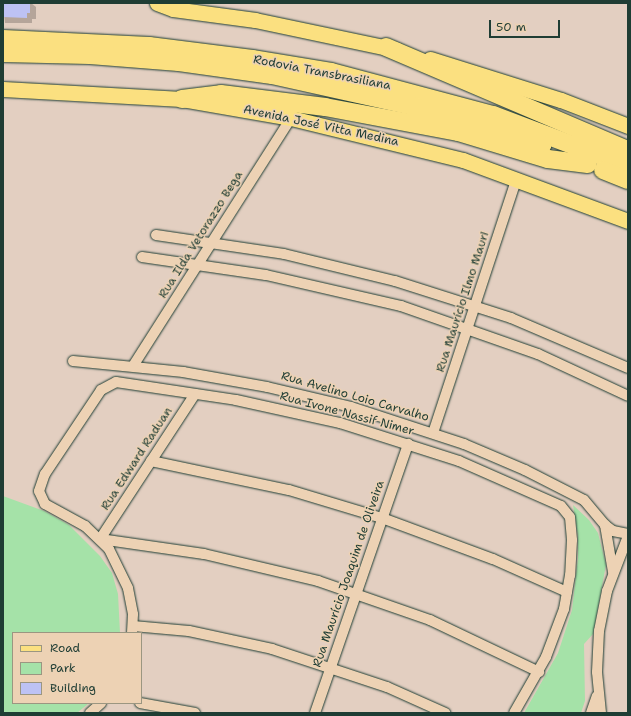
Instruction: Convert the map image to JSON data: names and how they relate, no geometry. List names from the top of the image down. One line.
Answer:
{"streets":{"highway":["Rodovia Transbrasiliana"],"main road":["Avenida José Vitta Medina"],"street":["Rua Ilda Vetorazzo Bega","Rua Maurício Ilmo Mauri","Rua Avelino Loio Carvalho","Rua Ivone Nassif Nimer","Rua Edward Raduan","Rua Maurício Joaquim de Oliveira"]},"crossings":[["Avenida José Vitta Medina","Rua Ilda Vetorazzo Bega"],["Avenida José Vitta Medina","Rua Maurício Ilmo Mauri"],["Rua Ilda Vetorazzo Bega","Rua Avelino Loio Carvalho"],["Rua Maurício Ilmo Mauri","Rua Avelino Loio Carvalho"],["Rua Ivone Nassif Nimer","Rua Edward Raduan"],["Rua Ivone Nassif Nimer","Rua Maurício Joaquim de Oliveira"]],"legend":["Road","Park","Building"],"scale_bar":"50 m"}
